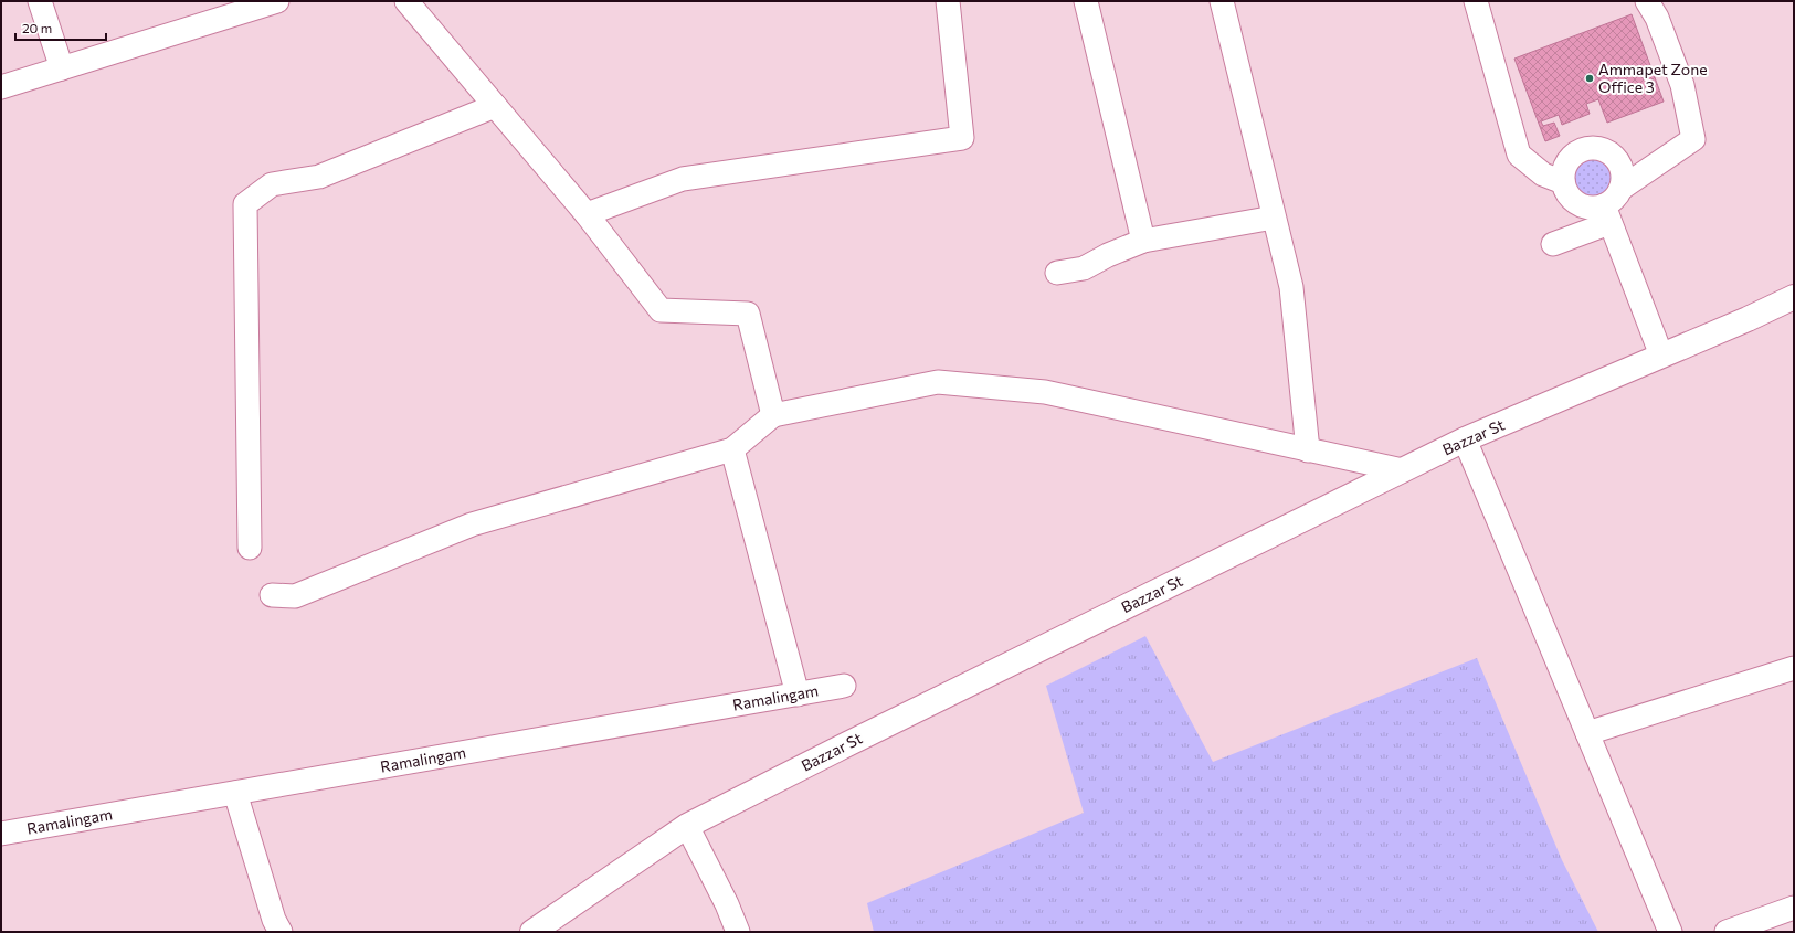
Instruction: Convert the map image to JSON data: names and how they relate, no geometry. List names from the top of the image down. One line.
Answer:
{"streets":{"main road":["Bazzar St"],"street":["Ramalingam"]},"places":["Ammapet Zone Office 3"],"scale_bar":"20 m"}
